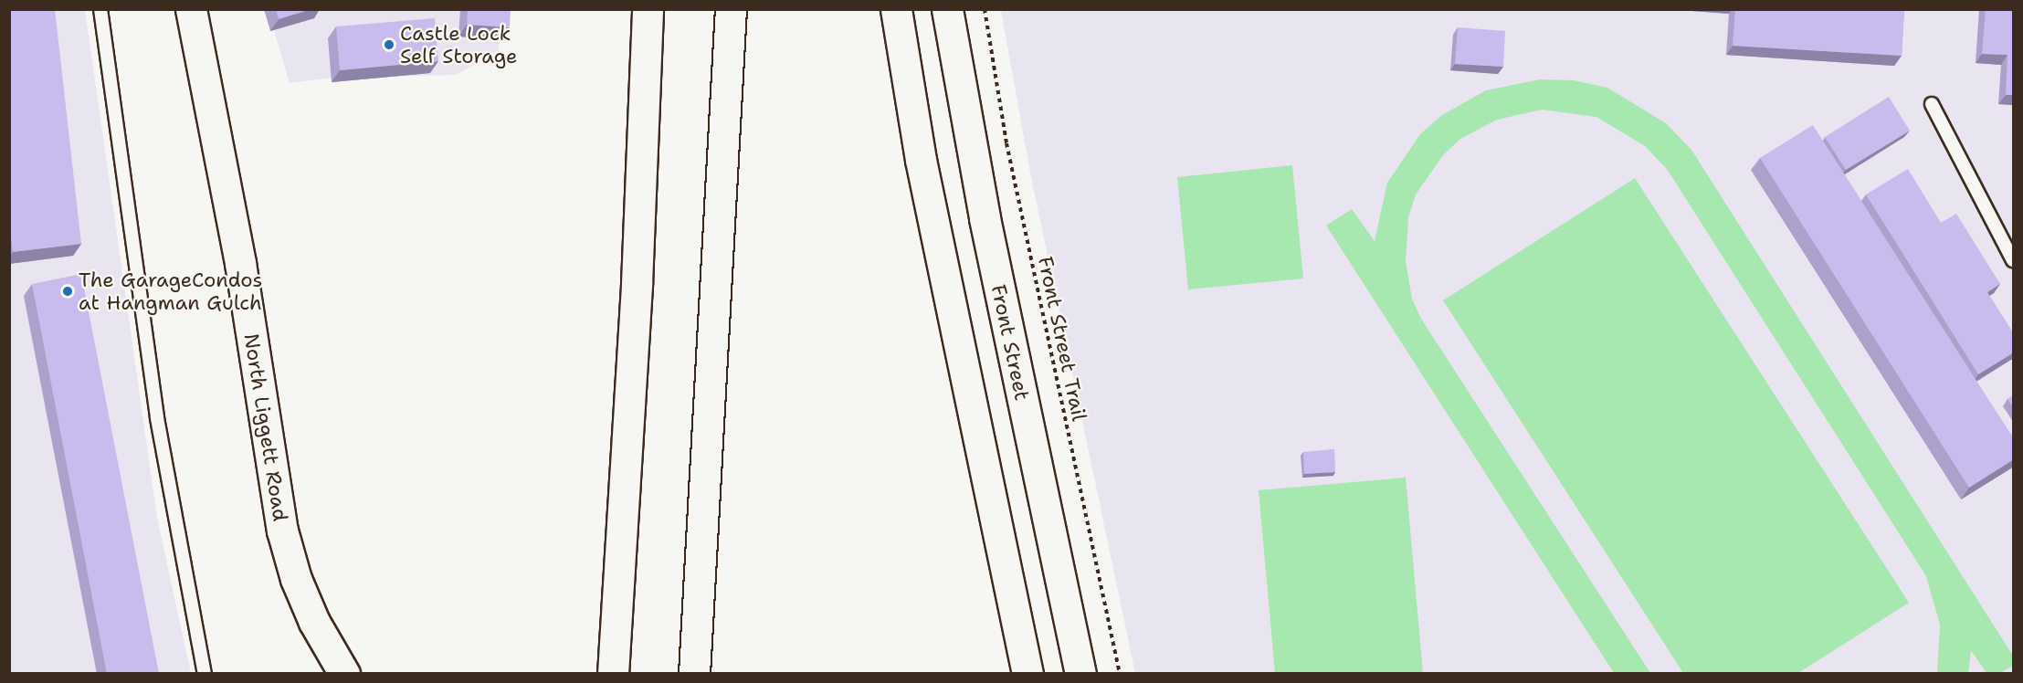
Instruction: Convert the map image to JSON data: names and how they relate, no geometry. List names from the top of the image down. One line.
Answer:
{"streets":{"main road":["Front Street","North Liggett Road"],"path":["Front Street Trail"]},"places":["Castle Lock Self Storage","The GarageCondos at Hangman Gulch"]}
